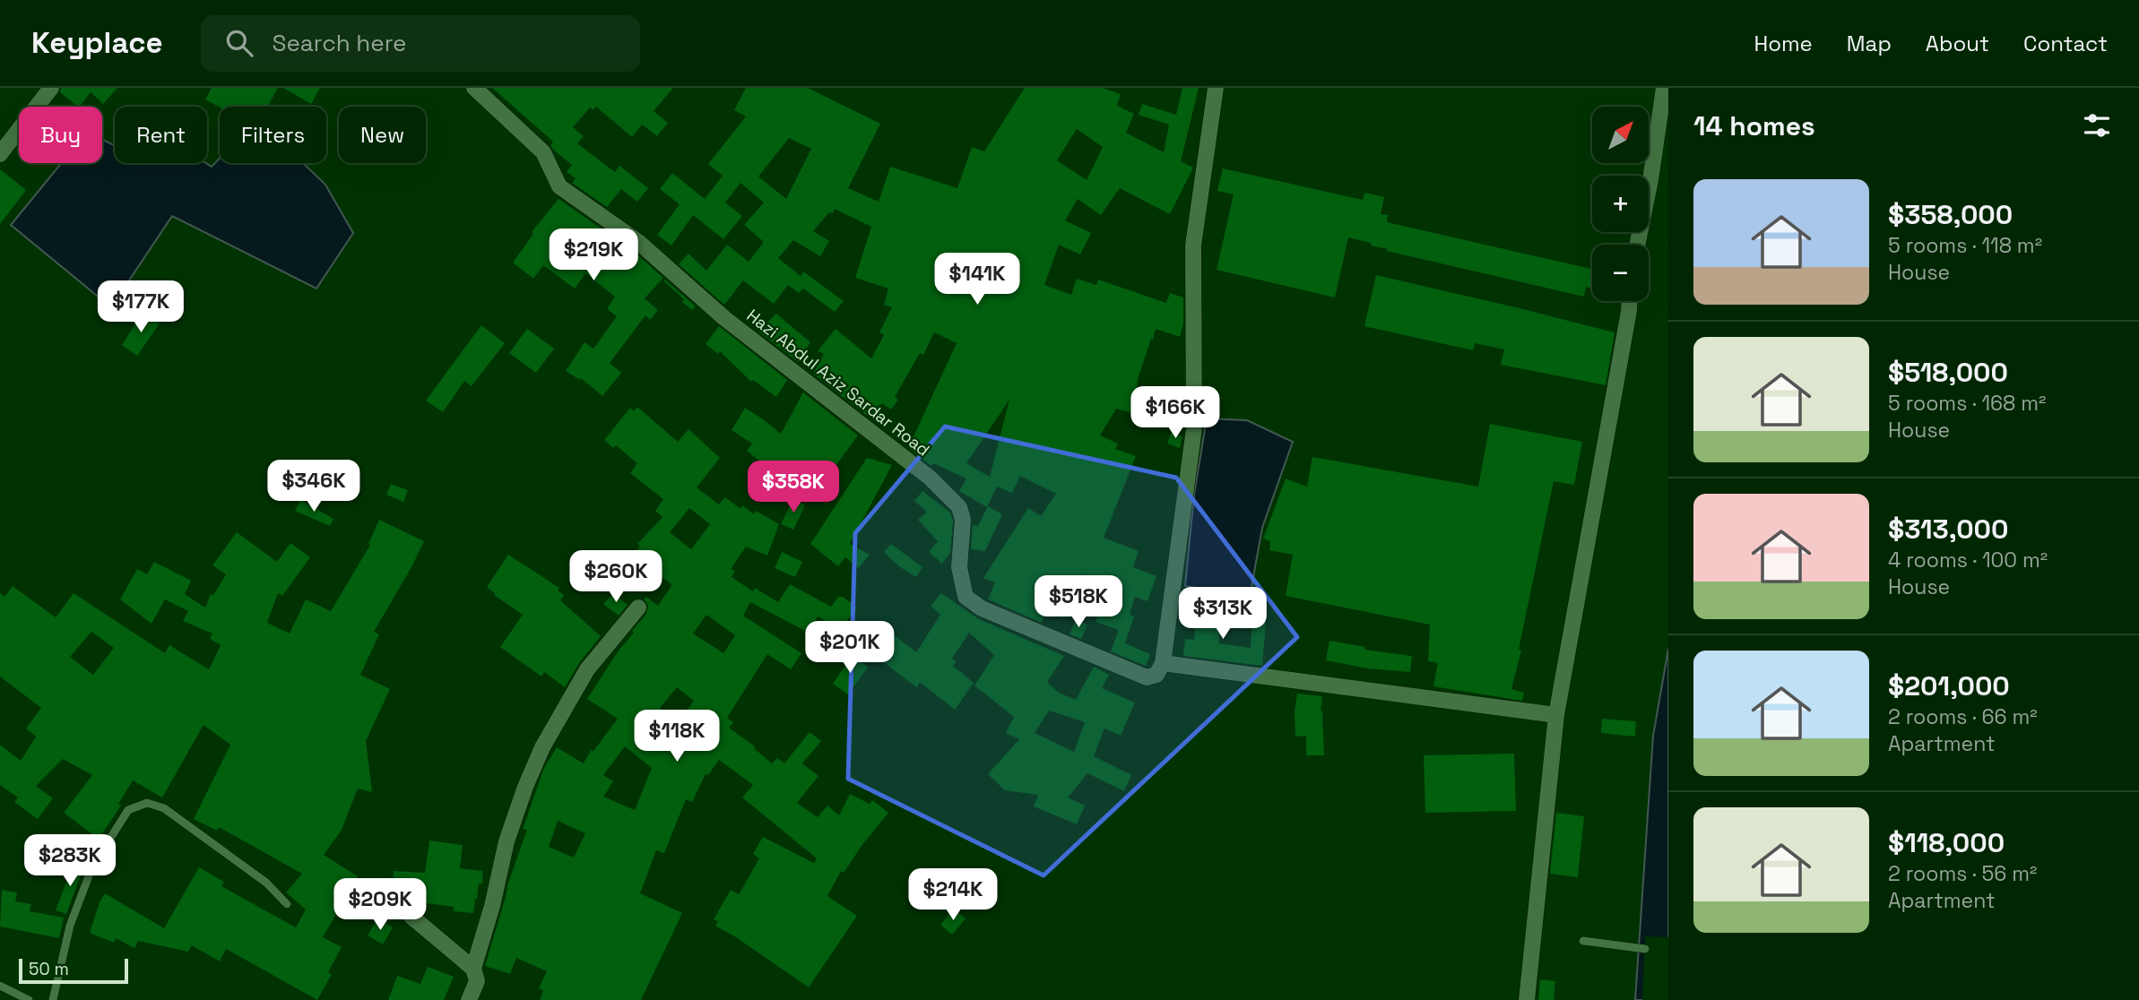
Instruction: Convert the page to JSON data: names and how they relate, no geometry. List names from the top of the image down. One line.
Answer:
{"streets":{"street":["Hazi Abdul Aziz Sardar Road"]},"scale_bar":"50 m","north":"top right","page":{"header":"Keyplace","search":"Search here","nav":["Home","Map","About","Contact"],"heading":"14 homes","map_buttons":["+","−"],"chip":["Buy","Rent","Filters","New"],"list":[{"name":"$358,000","note":"5 rooms · 118 m² · House"},{"name":"$518,000","note":"5 rooms · 168 m² · House"},{"name":"$313,000","note":"4 rooms · 100 m² · House"},{"name":"$201,000","note":"2 rooms · 66 m² · Apartment"},{"name":"$118,000","note":"2 rooms · 56 m² · Apartment"}],"price":["$219K","$141K","$177K","$166K","$346K","$358K","$260K","$518K","$313K","$201K","$118K","$283K","$214K","$209K"],"scale":"50 m"}}
